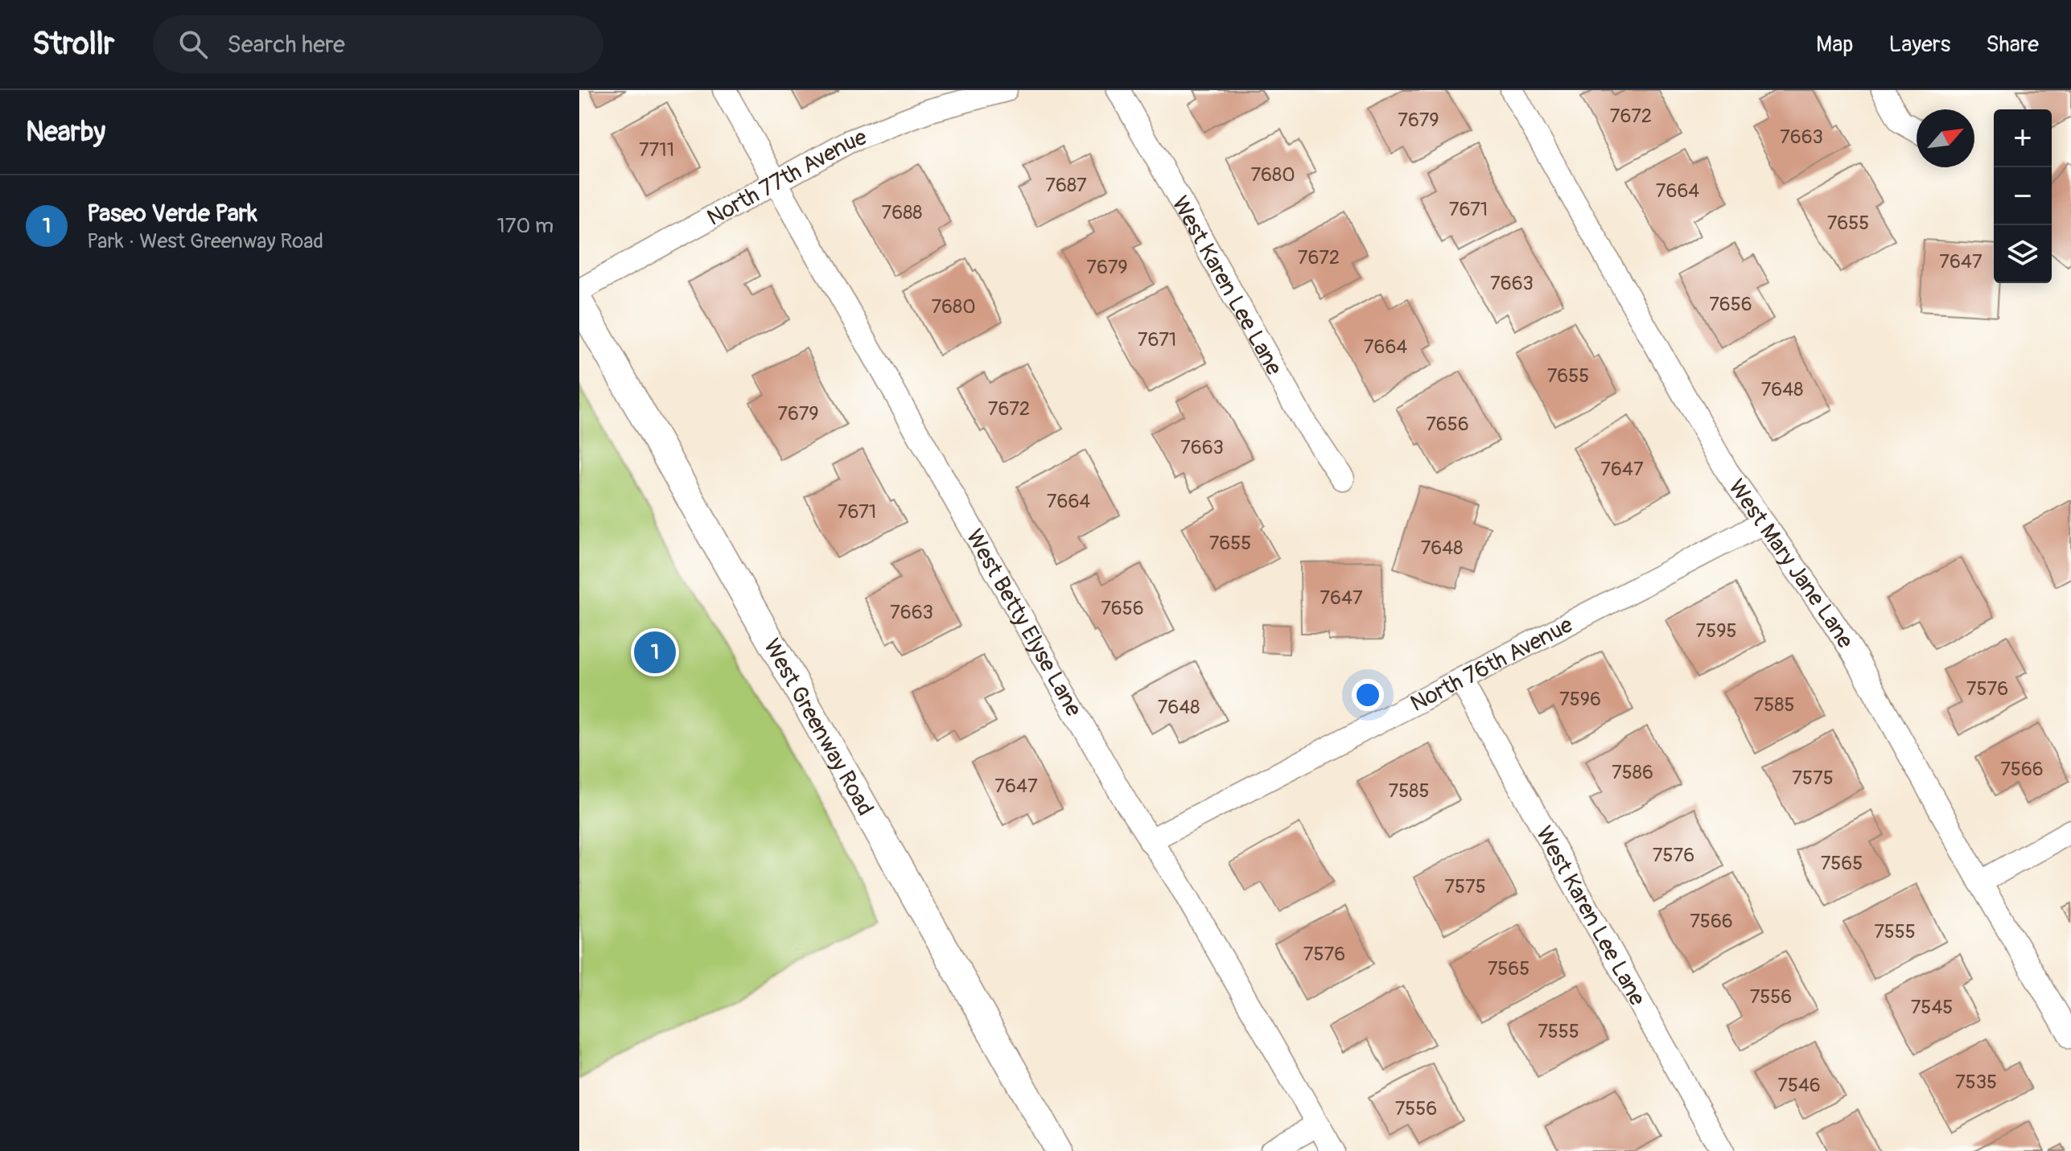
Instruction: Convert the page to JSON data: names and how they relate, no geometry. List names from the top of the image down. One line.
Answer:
{"streets":{"street":["North 77th Avenue","West Karen Lee Lane","West Mary Jane Lane","West Betty Elyse Lane","North 76th Avenue","West Greenway Road"]},"crossings":[["North 77th Avenue","West Betty Elyse Lane"],["West Karen Lee Lane","North 76th Avenue"],["West Mary Jane Lane","North 76th Avenue"],["West Betty Elyse Lane","North 76th Avenue"]],"house_numbers":["7672","7679","7663","7711","7680","7687","7664","7671","7688","7655","7672","7647","7679","7663","7656","7680","7671","7664","7655","7648","7672","7679","7656","7663","7647","7664","7671","7655","7648","7647","7656","7663","7595","7576","7596","7585","7648","7566","7586","7575","7647","7585","7576","7565","7575","7566","7555","7576","7565","7556","7545","7555","7535","7546","7556"],"north":"top right","page":{"header":"Strollr","search":"Search here","nav":["Map","Layers","Share"],"heading":"Nearby","map_buttons":["+","−"],"list":[{"mark":"1","name":"Paseo Verde Park","note":"Park · West Greenway Road","value":"170 m"}],"pins":"1"}}
